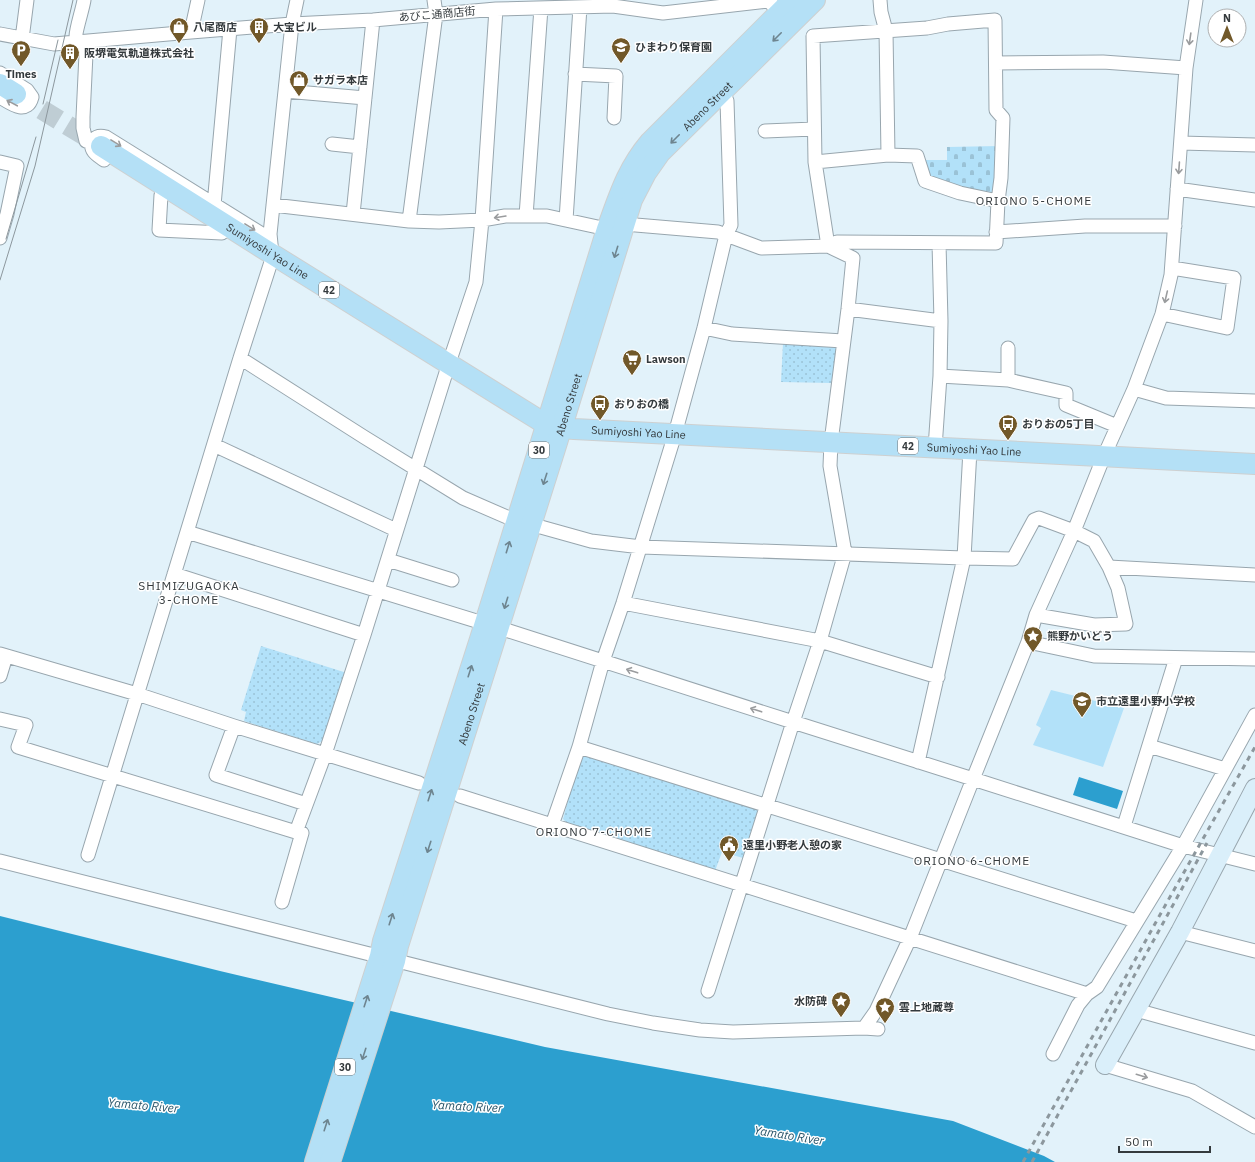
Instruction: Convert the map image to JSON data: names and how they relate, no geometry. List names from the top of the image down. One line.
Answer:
{"streets":{"main road":["Abeno Street","Sumiyoshi Yao Line","42","30"],"street":["あびこ通商店街"]},"crossings":[["あびこ通商店街","Abeno Street"],["Abeno Street","Sumiyoshi Yao Line"],["Abeno Street","30"]],"districts":["ORIONO 5-CHOME","SHIMIZUGAOKA 3-CHOME","ORIONO 7-CHOME","ORIONO 6-CHOME"],"water":["Yamato River"],"places":{"shop":["八尾商店","サガラ本店"],"building":["大宝ビル","阪堺電気軌道株式会社"],"school or university":["ひまわり保育園","市立遠里小野小学校"],"parking":["Times"],"supermarket":["Lawson"],"bus stop":["おりおの橋","おりおの5丁目"],"place":["熊野かいどう","水防碑","雲上地蔵尊"],"public building":["遠里小野老人憩の家"]},"scale_bar":"50 m","north":"top"}
